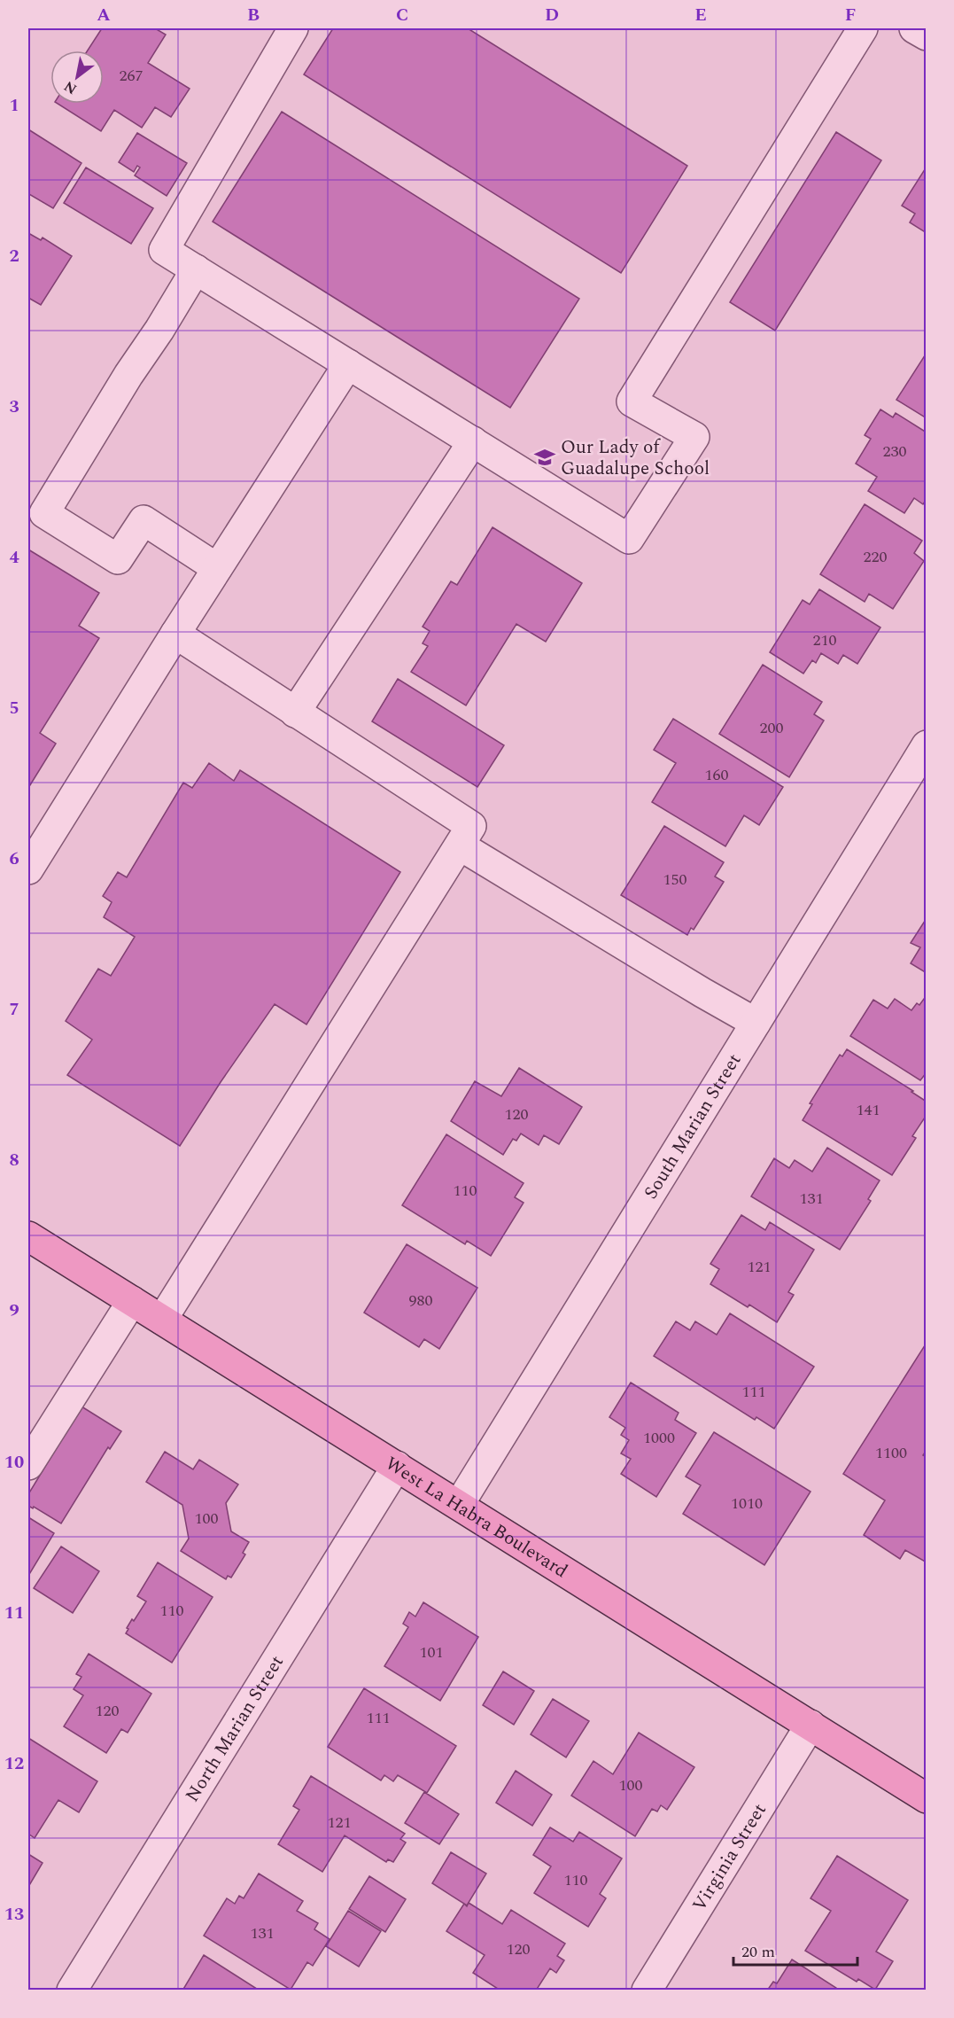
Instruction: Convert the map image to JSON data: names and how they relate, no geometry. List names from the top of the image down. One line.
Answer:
{"streets":{"main road":["West La Habra Boulevard"],"street":["South Marian Street","North Marian Street","Virginia Street"]},"crossings":[["South Marian Street","West La Habra Boulevard"],["West La Habra Boulevard","North Marian Street"],["West La Habra Boulevard","Virginia Street"]],"places":{"school or university":["Our Lady of Guadalupe School"]},"house_numbers":["267","230","220","210","200","160","150","141","120","110","131","121","980","111","1000","1100","1010","100","110","101","120","111","100","121","110","131","120"],"scale_bar":"20 m","north":"bottom left","grid":{"columns":["A","B","C","D","E","F"],"rows":["1","2","3","4","5","6","7","8","9","10","11","12","13"]}}
